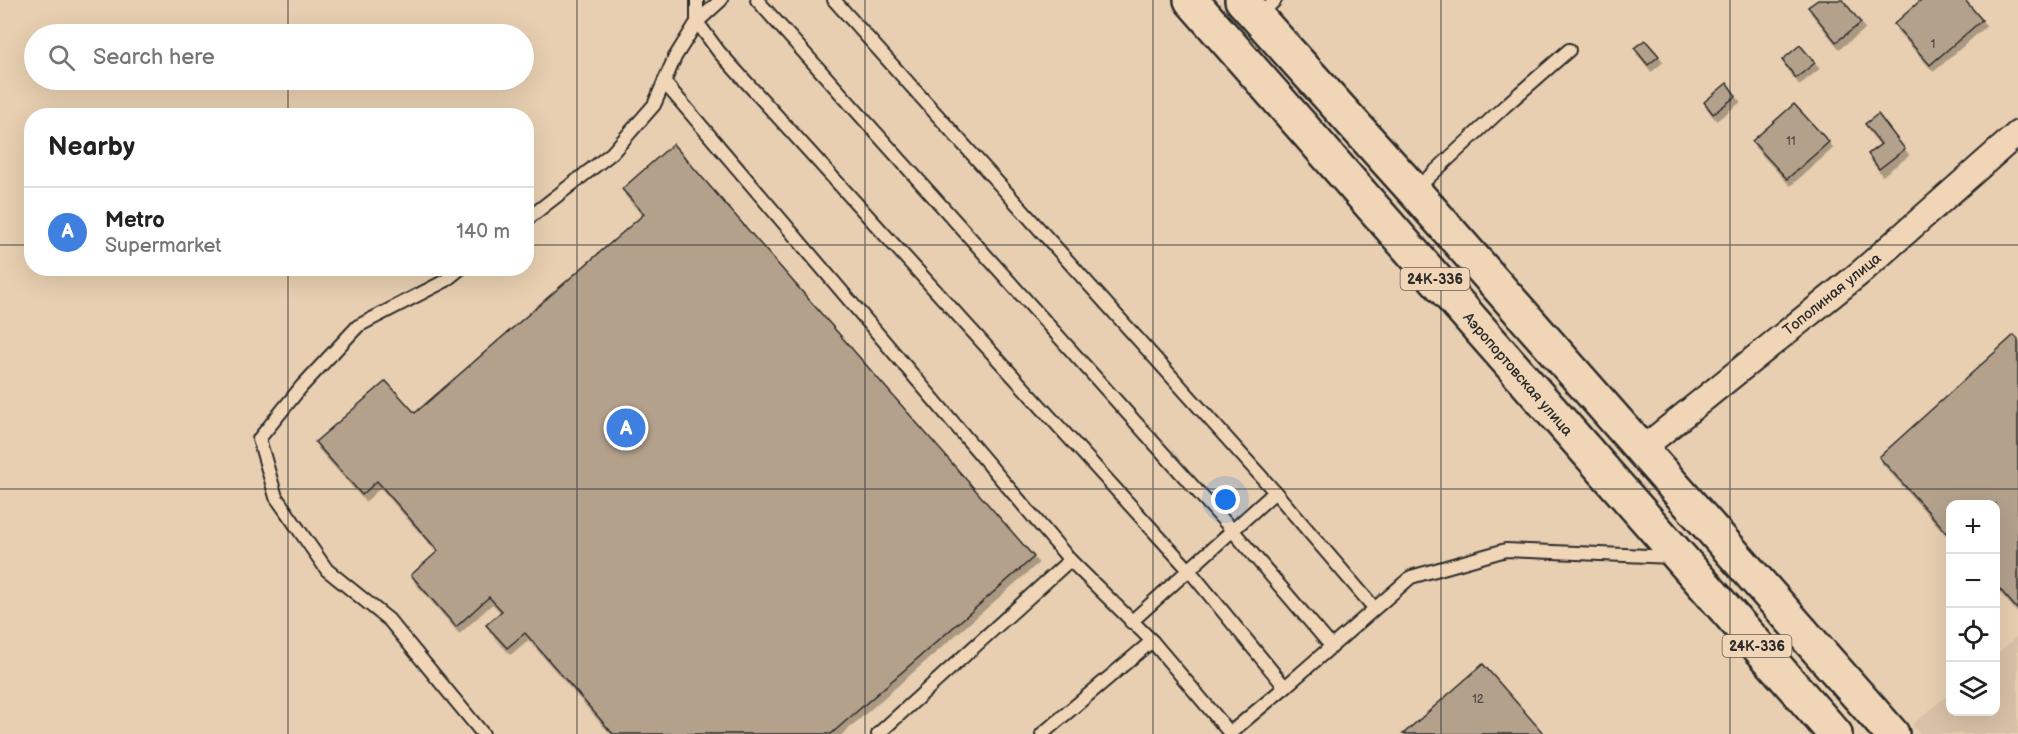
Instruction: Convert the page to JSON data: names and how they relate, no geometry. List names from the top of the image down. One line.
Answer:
{"streets":{"main road":["24К-336","Аэропортовская улица"],"street":["Тополиная улица"]},"crossings":[["24К-336","Тополиная улица"],["24К-336","Аэропортовская улица"]],"house_numbers":["1","11","12"],"page":{"search":"Search here","heading":"Nearby","list":[{"mark":"A","name":"Metro","note":"Supermarket","value":"140 m"}],"pins":"A","map_buttons":["+","−"]}}
